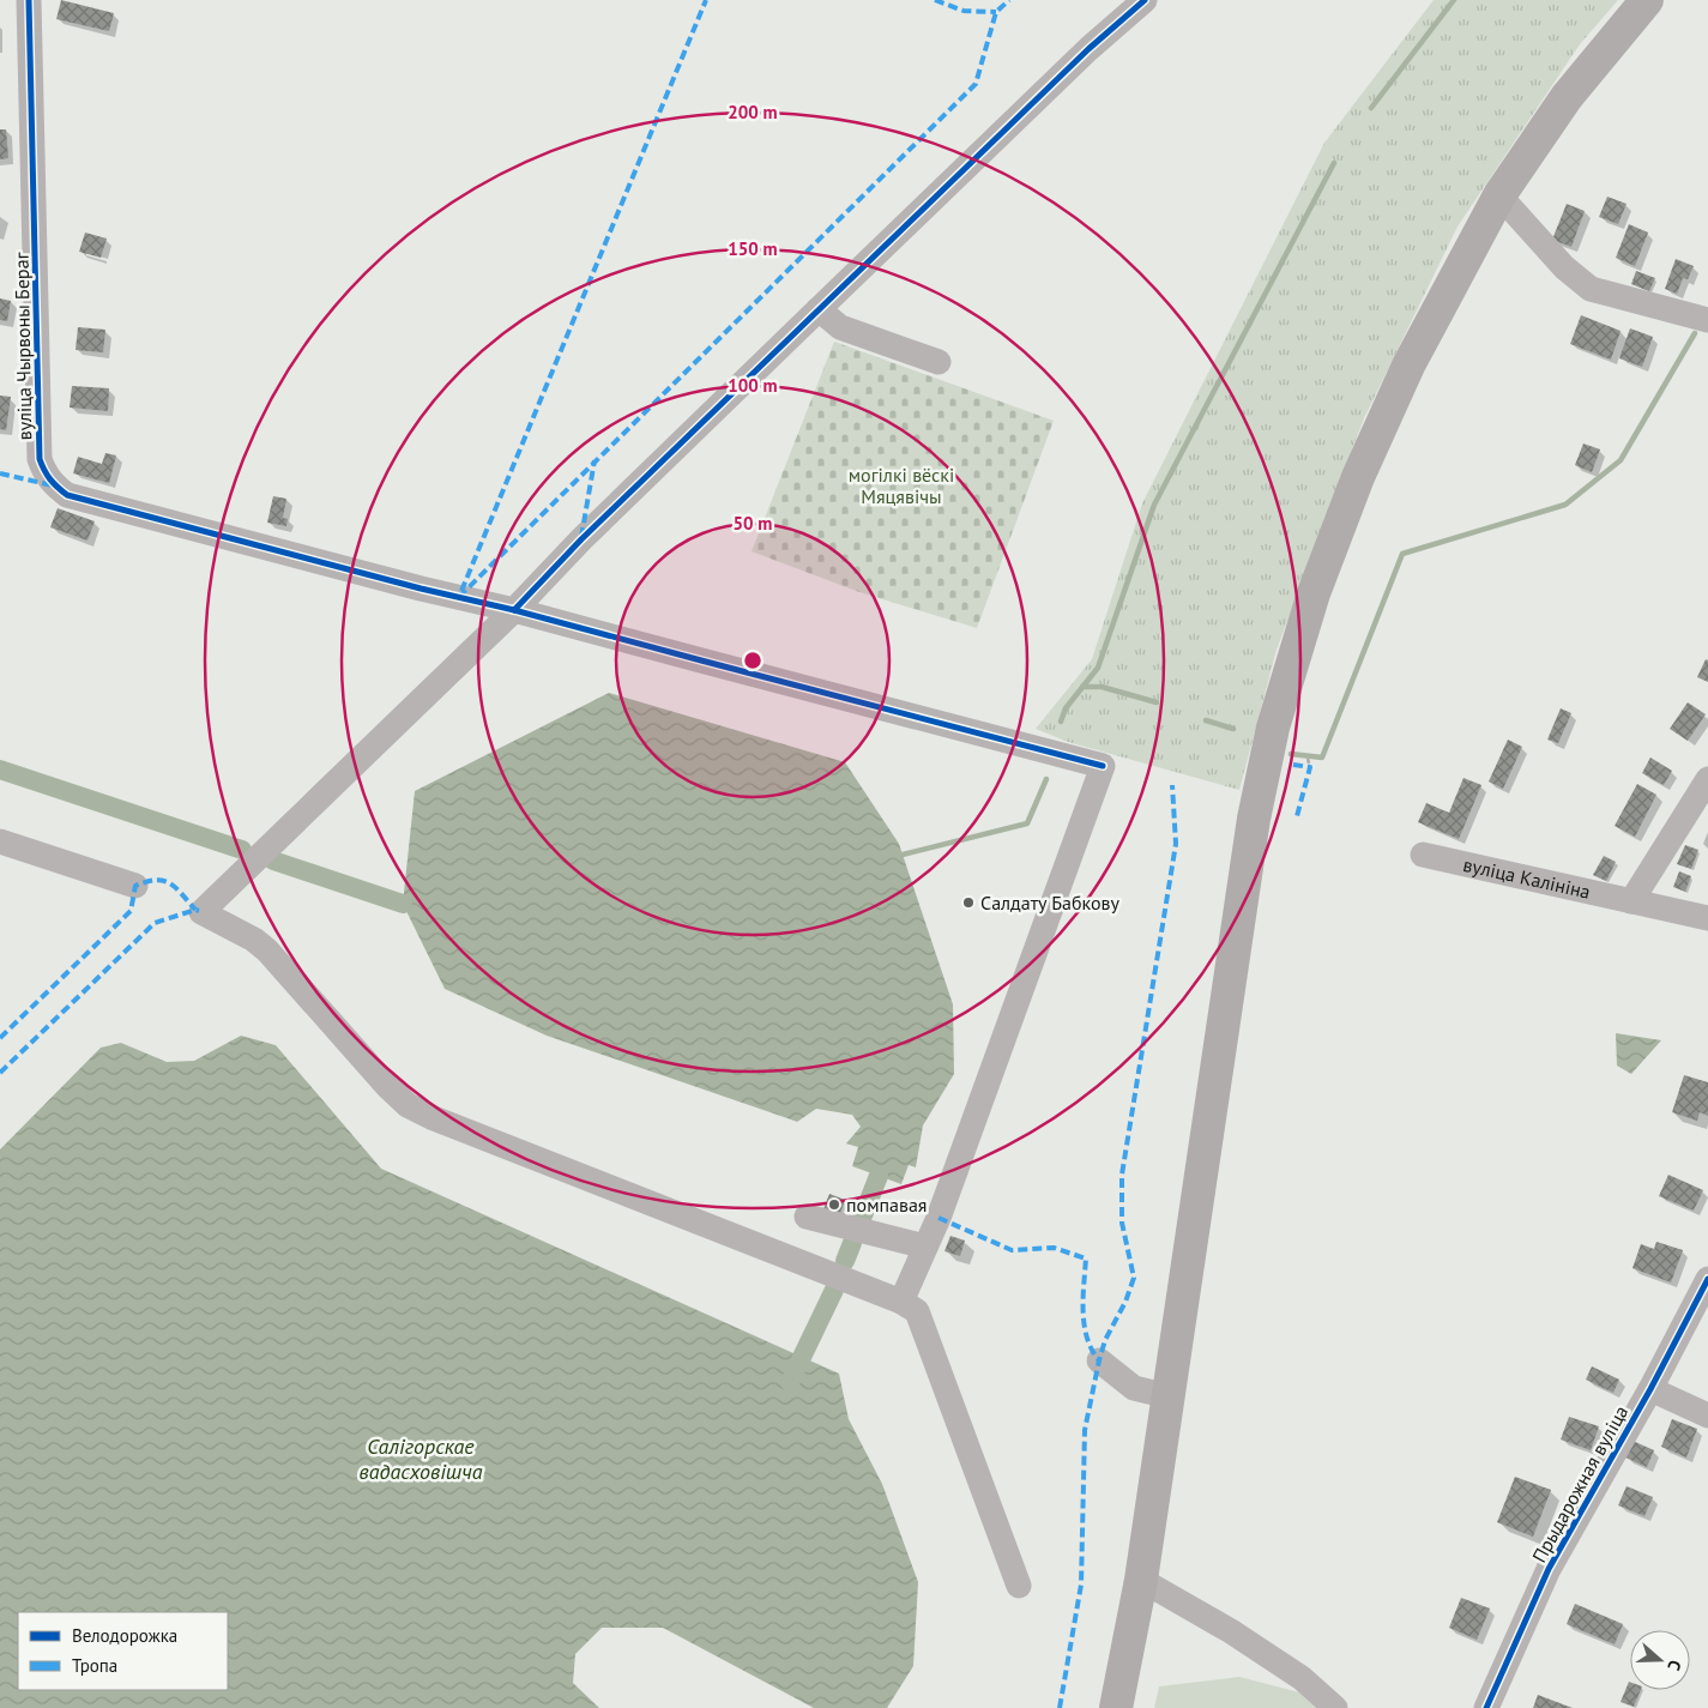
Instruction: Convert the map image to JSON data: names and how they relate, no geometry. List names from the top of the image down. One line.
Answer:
{"streets":{"street":["вуліца Чырвоны Бераг","вуліца Калініна","Прыдарожная вуліца"]},"water":["Салігорскае вадасховішча"],"parks":["могілкі вёскі Мяцявічы"],"places":["Салдату Бабкову","помпавая"],"legend":["Велодорожка","Тропа"],"north":"right","rings":["200 m","150 m","100 m","50 m"]}
